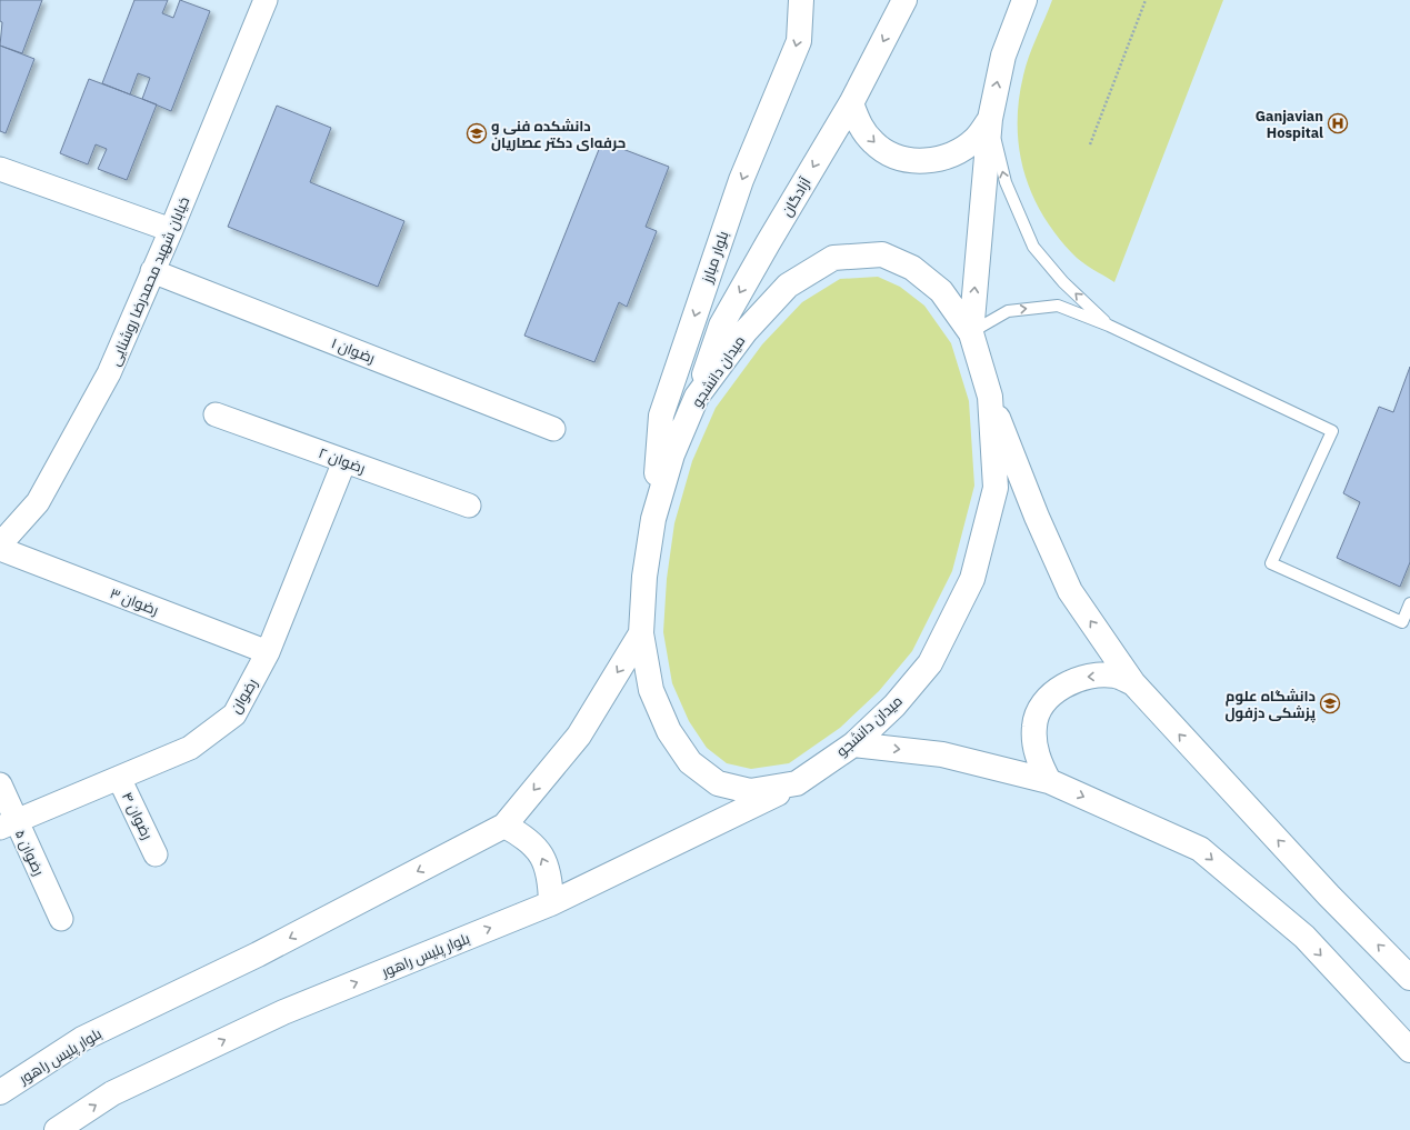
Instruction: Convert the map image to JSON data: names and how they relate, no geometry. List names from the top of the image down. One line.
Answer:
{"streets":{"main road":["آزادگان","بلوار مبارز","میدان دانشجو","بلوار پلیس راهور"],"street":["خیابان شهید محمدرضا روشنایی","رضوان ۱","رضوان ۲","رضوان ۳","رضوان","رضوان ۴","رضوان ۵"]},"crossings":[["آزادگان","میدان دانشجو"],["بلوار مبارز","میدان دانشجو"],["خیابان شهید محمدرضا روشنایی","رضوان ۱"],["میدان دانشجو","بلوار پلیس راهور"],["رضوان ۲","رضوان"],["رضوان ۳","رضوان"],["رضوان","رضوان ۴"],["رضوان","رضوان ۵"]],"one_way":["بلوار مبارز"],"places":{"hospital":["Ganjavian Hospital"],"school or university":["دانشکده فنی و حرفه‌ای دکتر عصاریان","دانشگاه علوم پزشکی دزفول"]}}
